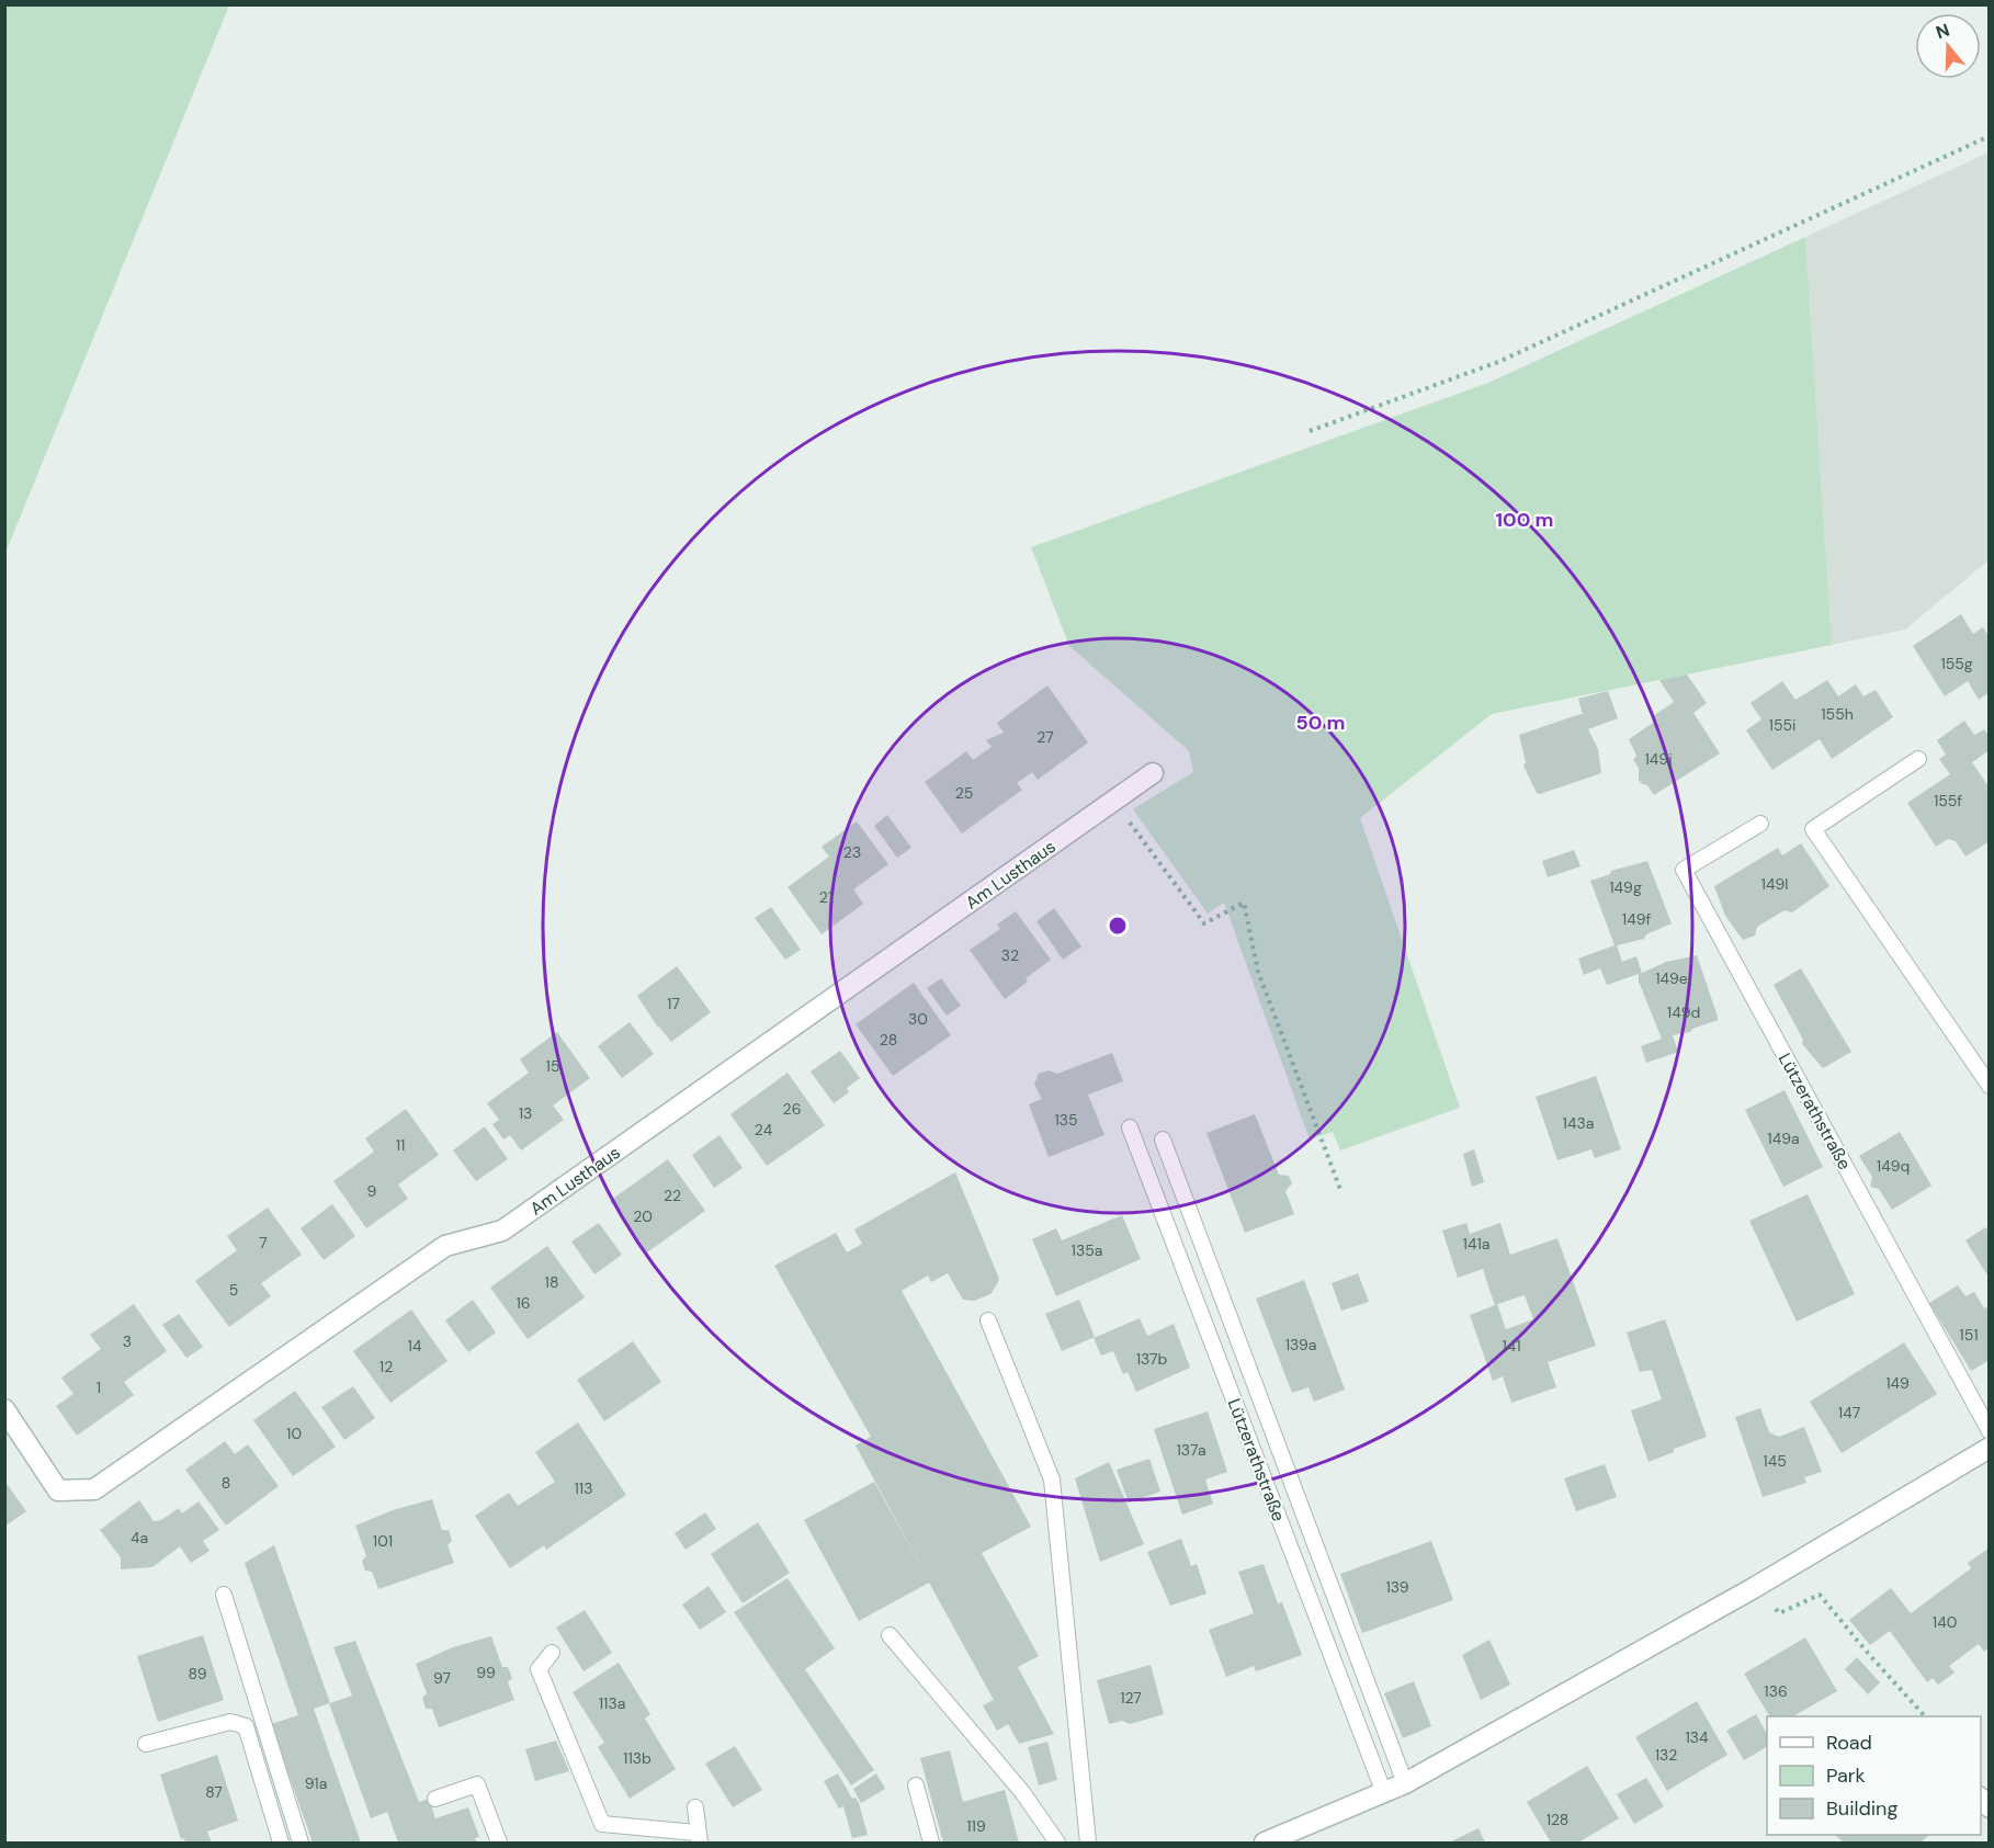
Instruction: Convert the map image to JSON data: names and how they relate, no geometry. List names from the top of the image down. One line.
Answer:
{"streets":{"street":["Am Lusthaus"],"lane":["Lützerathstraße"]},"house_numbers":["155g","155h","155i","27","149j","25","155f","23","149l","149g","21","149f","32","149e","17","149d","30","28","15","26","13","135","143a","24","149a","11","149q","9","22","20","7","141a","135a","18","5","16","151","3","139a","14","141","137b","12","149","1","147","10","137a","145","8","113","4a","101","139","140","99","89","97","136","127","113a","134","132","113b","91a","87","128","119"],"legend":["Road","Park","Building"],"north":"top","rings":["100 m","50 m"]}
